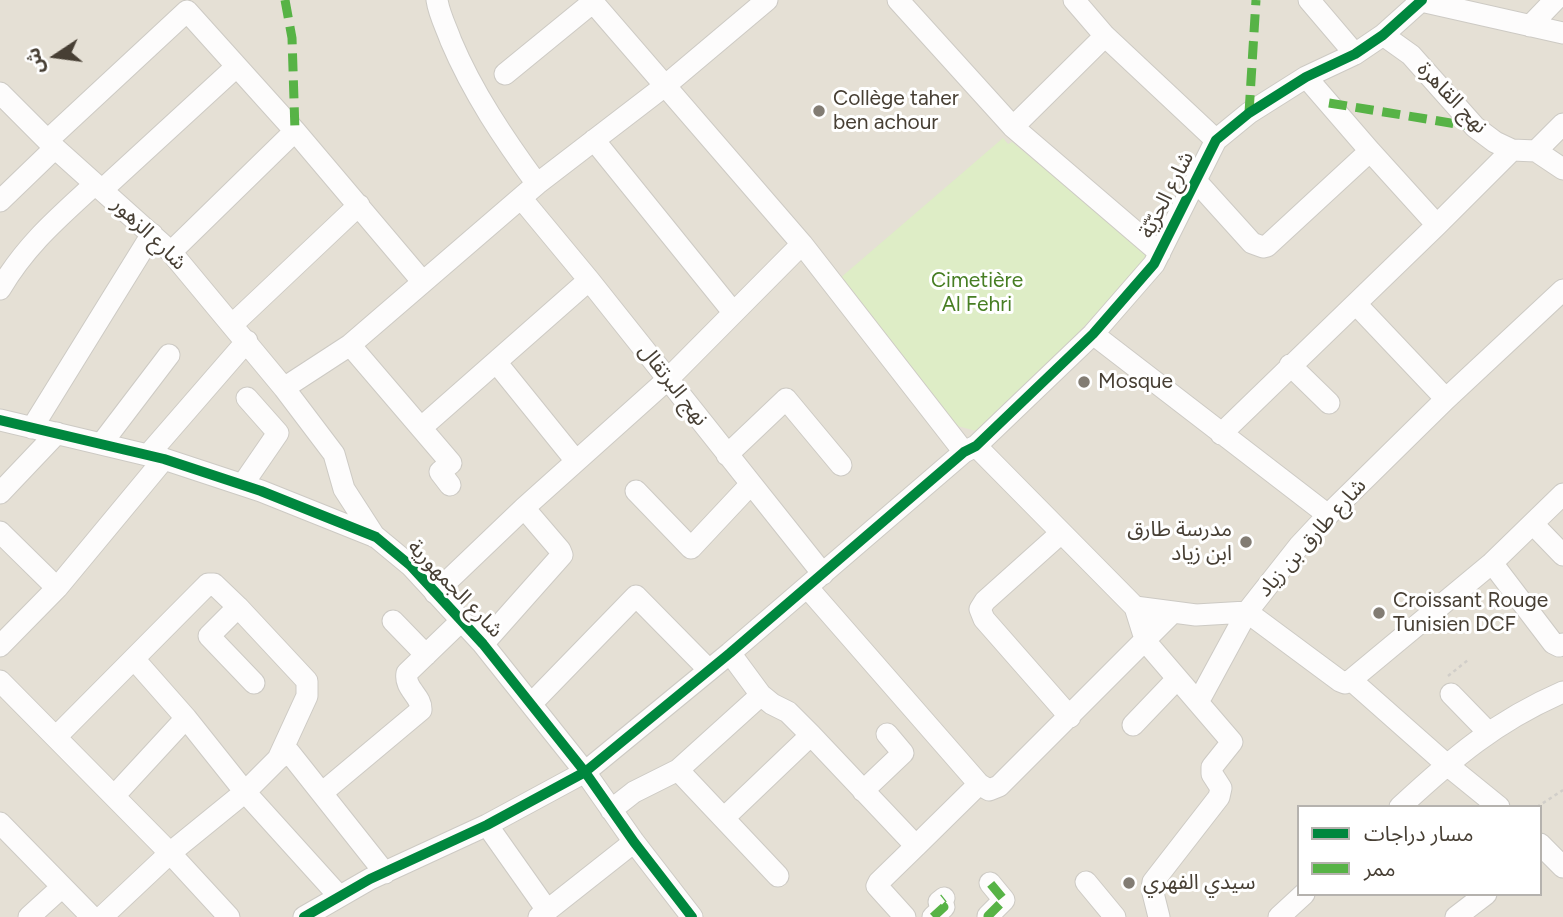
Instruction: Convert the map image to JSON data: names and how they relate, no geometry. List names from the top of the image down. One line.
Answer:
{"streets":{"street":["نهج القاهرة","شارع الحرّيّة","شارع الزهور","نهج البرتقال","شارع طارق بن زياد","شارع الجمهورية"]},"crossings":[["نهج القاهرة","شارع الحرّيّة"],["شارع الحرّيّة","نهج البرتقال"],["شارع الحرّيّة","شارع الجمهورية"],["شارع الزهور","شارع الجمهورية"]],"parks":["Cimetière Al Fehri"],"places":["Collège taher ben achour","Mosque","مدرسة طارق ابن زياد","Croissant Rouge Tunisien DCF","سيدي الفهري"],"legend":["مسار دراجات","ممر"],"north":"left"}
